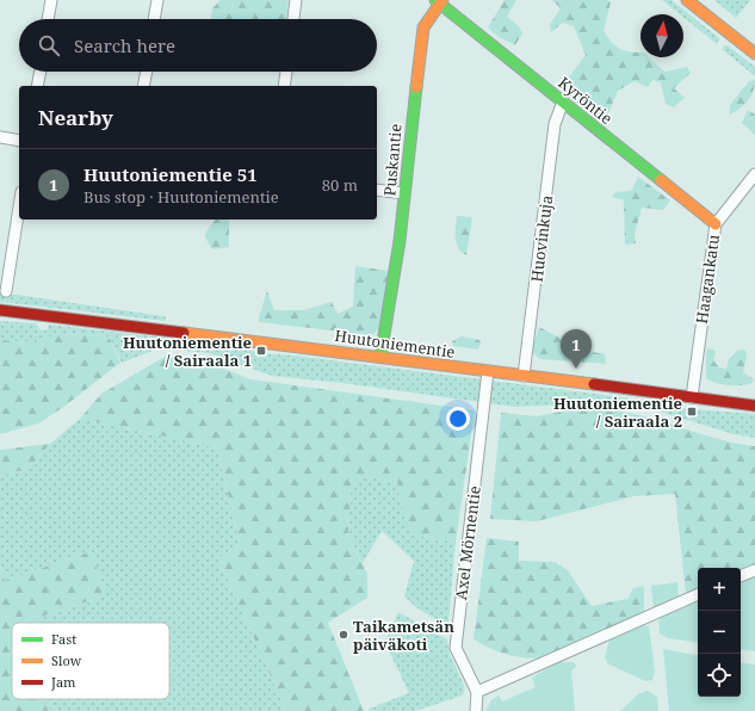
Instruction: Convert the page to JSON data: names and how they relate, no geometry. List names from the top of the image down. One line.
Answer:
{"streets":{"street":["Kyröntie","Puskantie","Huovinkuja","Haagankatu","Huutoniementie","Axel Mörnentie"]},"crossings":[["Kyröntie","Puskantie"],["Kyröntie","Huovinkuja"],["Kyröntie","Haagankatu"],["Puskantie","Huutoniementie"],["Huovinkuja","Huutoniementie"],["Haagankatu","Huutoniementie"],["Huutoniementie","Axel Mörnentie"]],"places":{"transit":["Huutoniementie / Sairaala 1","Huutoniementie / Sairaala 2"],"other":["Taikametsän päiväkoti"]},"legend":["Fast","Slow","Jam"],"north":"top","page":{"search":"Search here","heading":"Nearby","list":[{"mark":"1","name":"Huutoniementie 51","note":"Bus stop · Huutoniementie","value":"80 m"}],"pins":"1","map_buttons":["+","−"]}}
